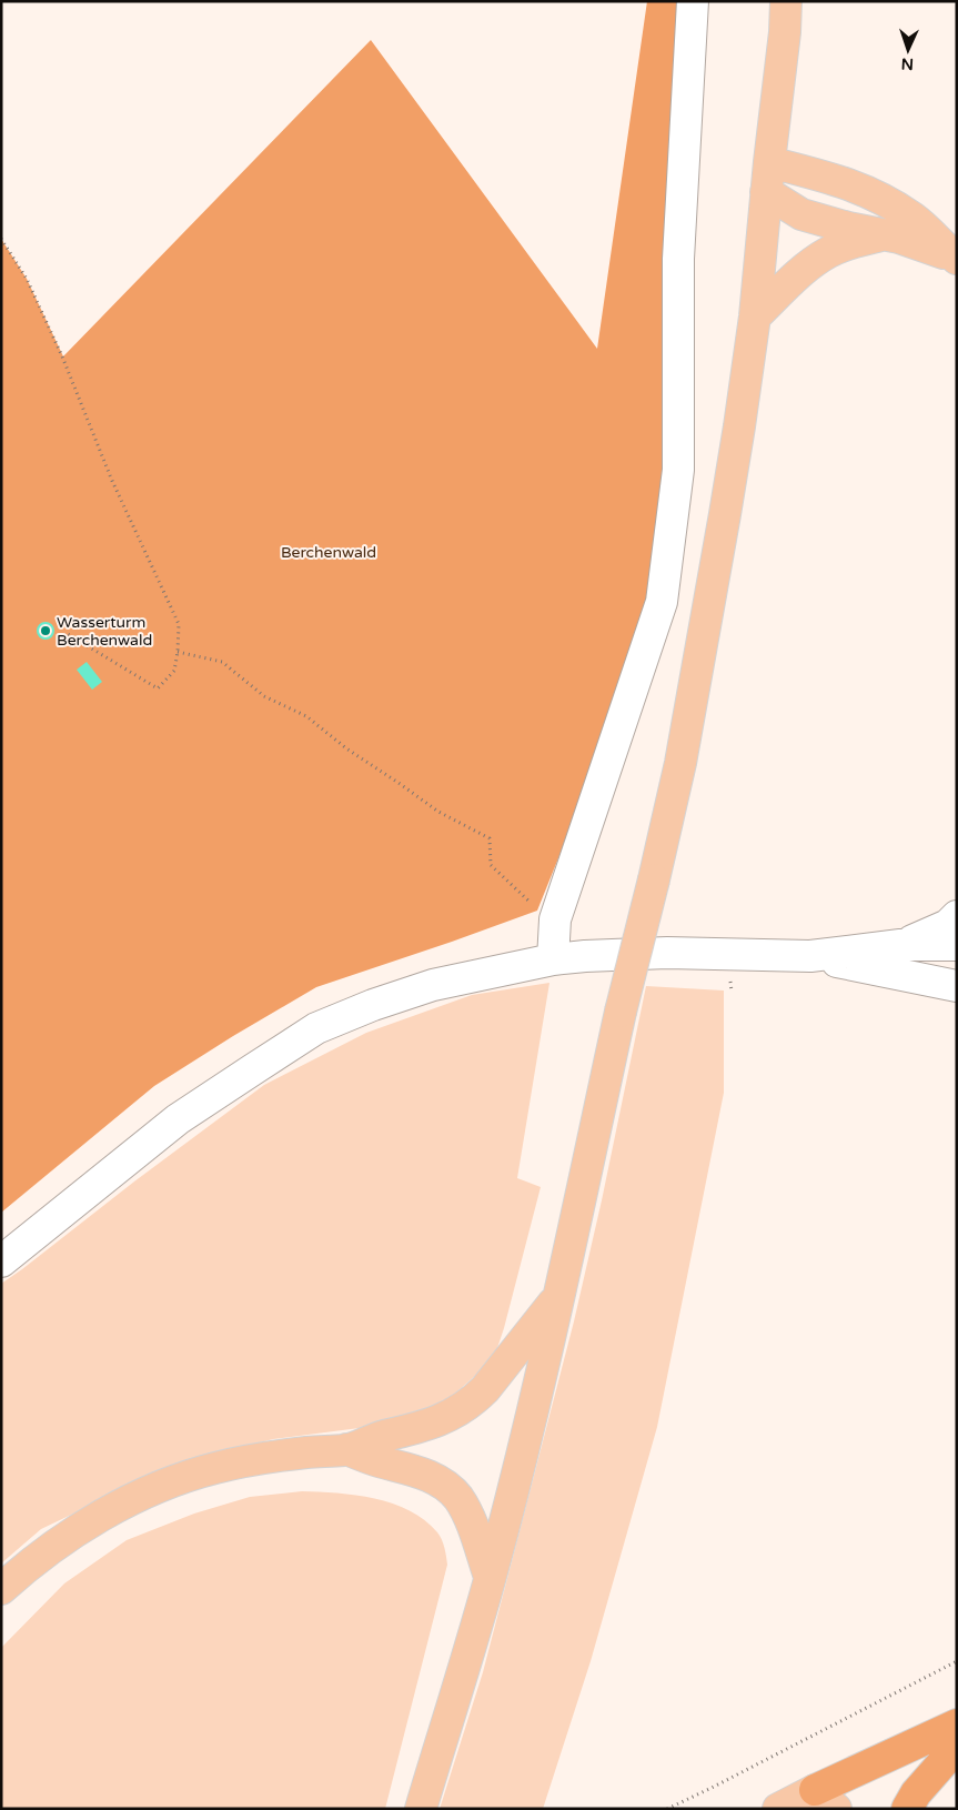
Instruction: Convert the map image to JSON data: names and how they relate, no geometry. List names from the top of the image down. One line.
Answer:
{"parks":["Berchenwald"],"places":["Wasserturm Berchenwald"],"north":"bottom"}
